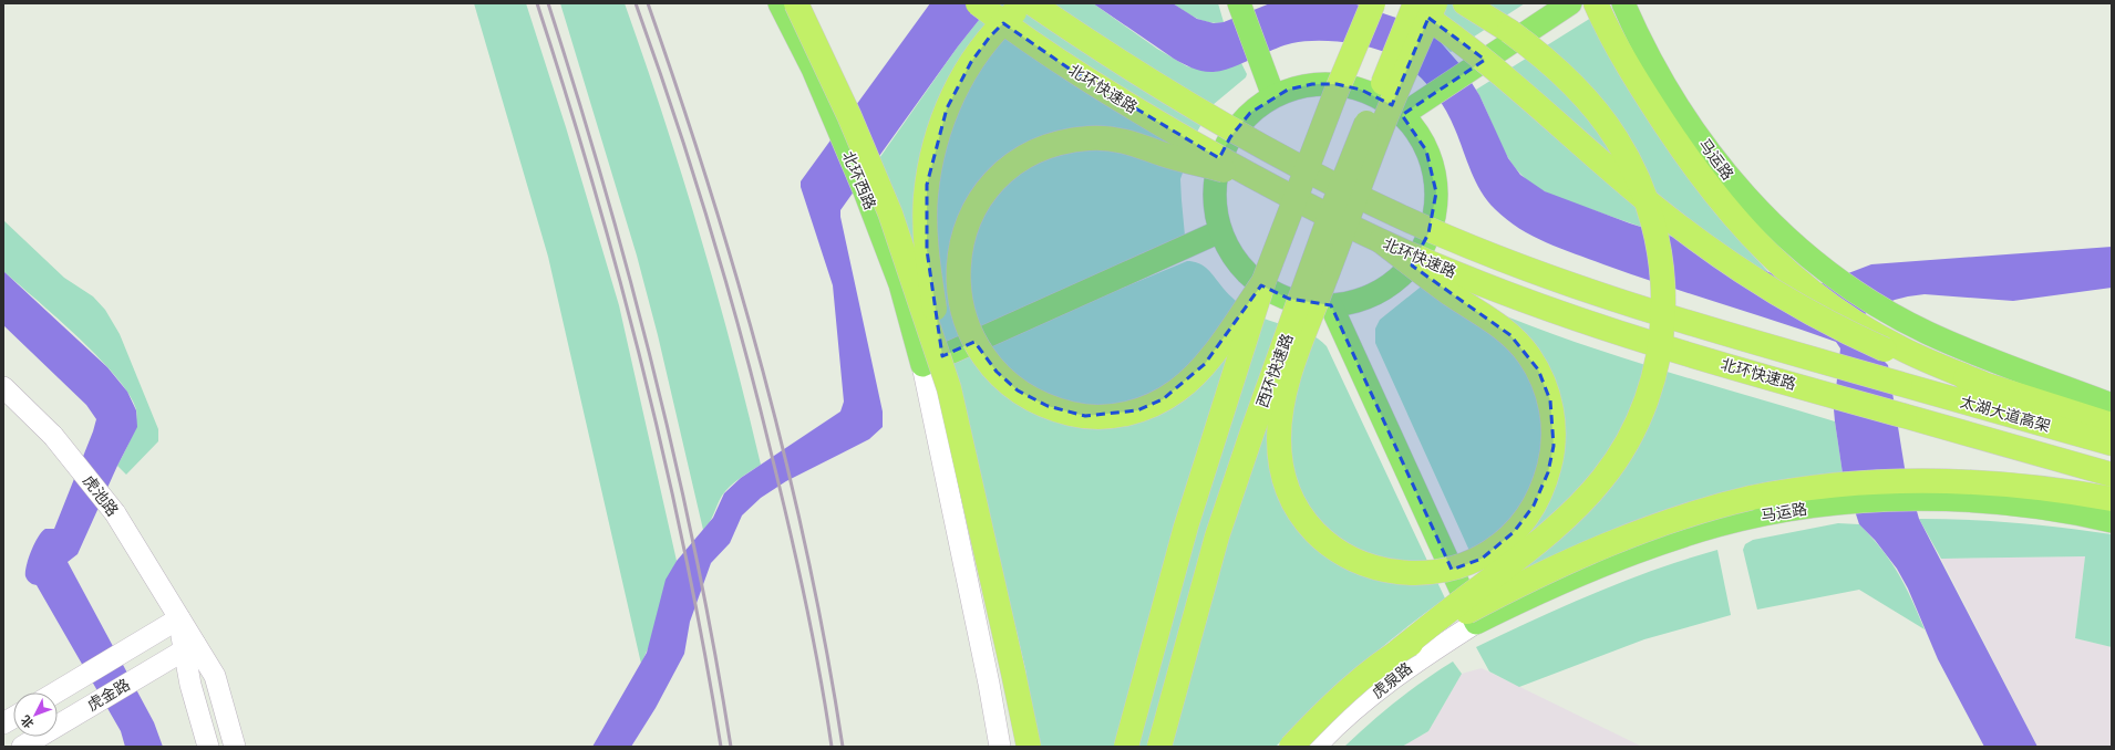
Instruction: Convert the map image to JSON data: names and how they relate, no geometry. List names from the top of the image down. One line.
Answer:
{"streets":{"highway":["北环快速路","西环快速路","太湖大道高架"],"main road":["马运路","北环西路","虎池路","虎泉路","虎金路"]},"crossings":[["北环快速路","太湖大道高架"],["马运路","虎泉路"],["虎池路","虎金路"]],"north":"bottom left"}
